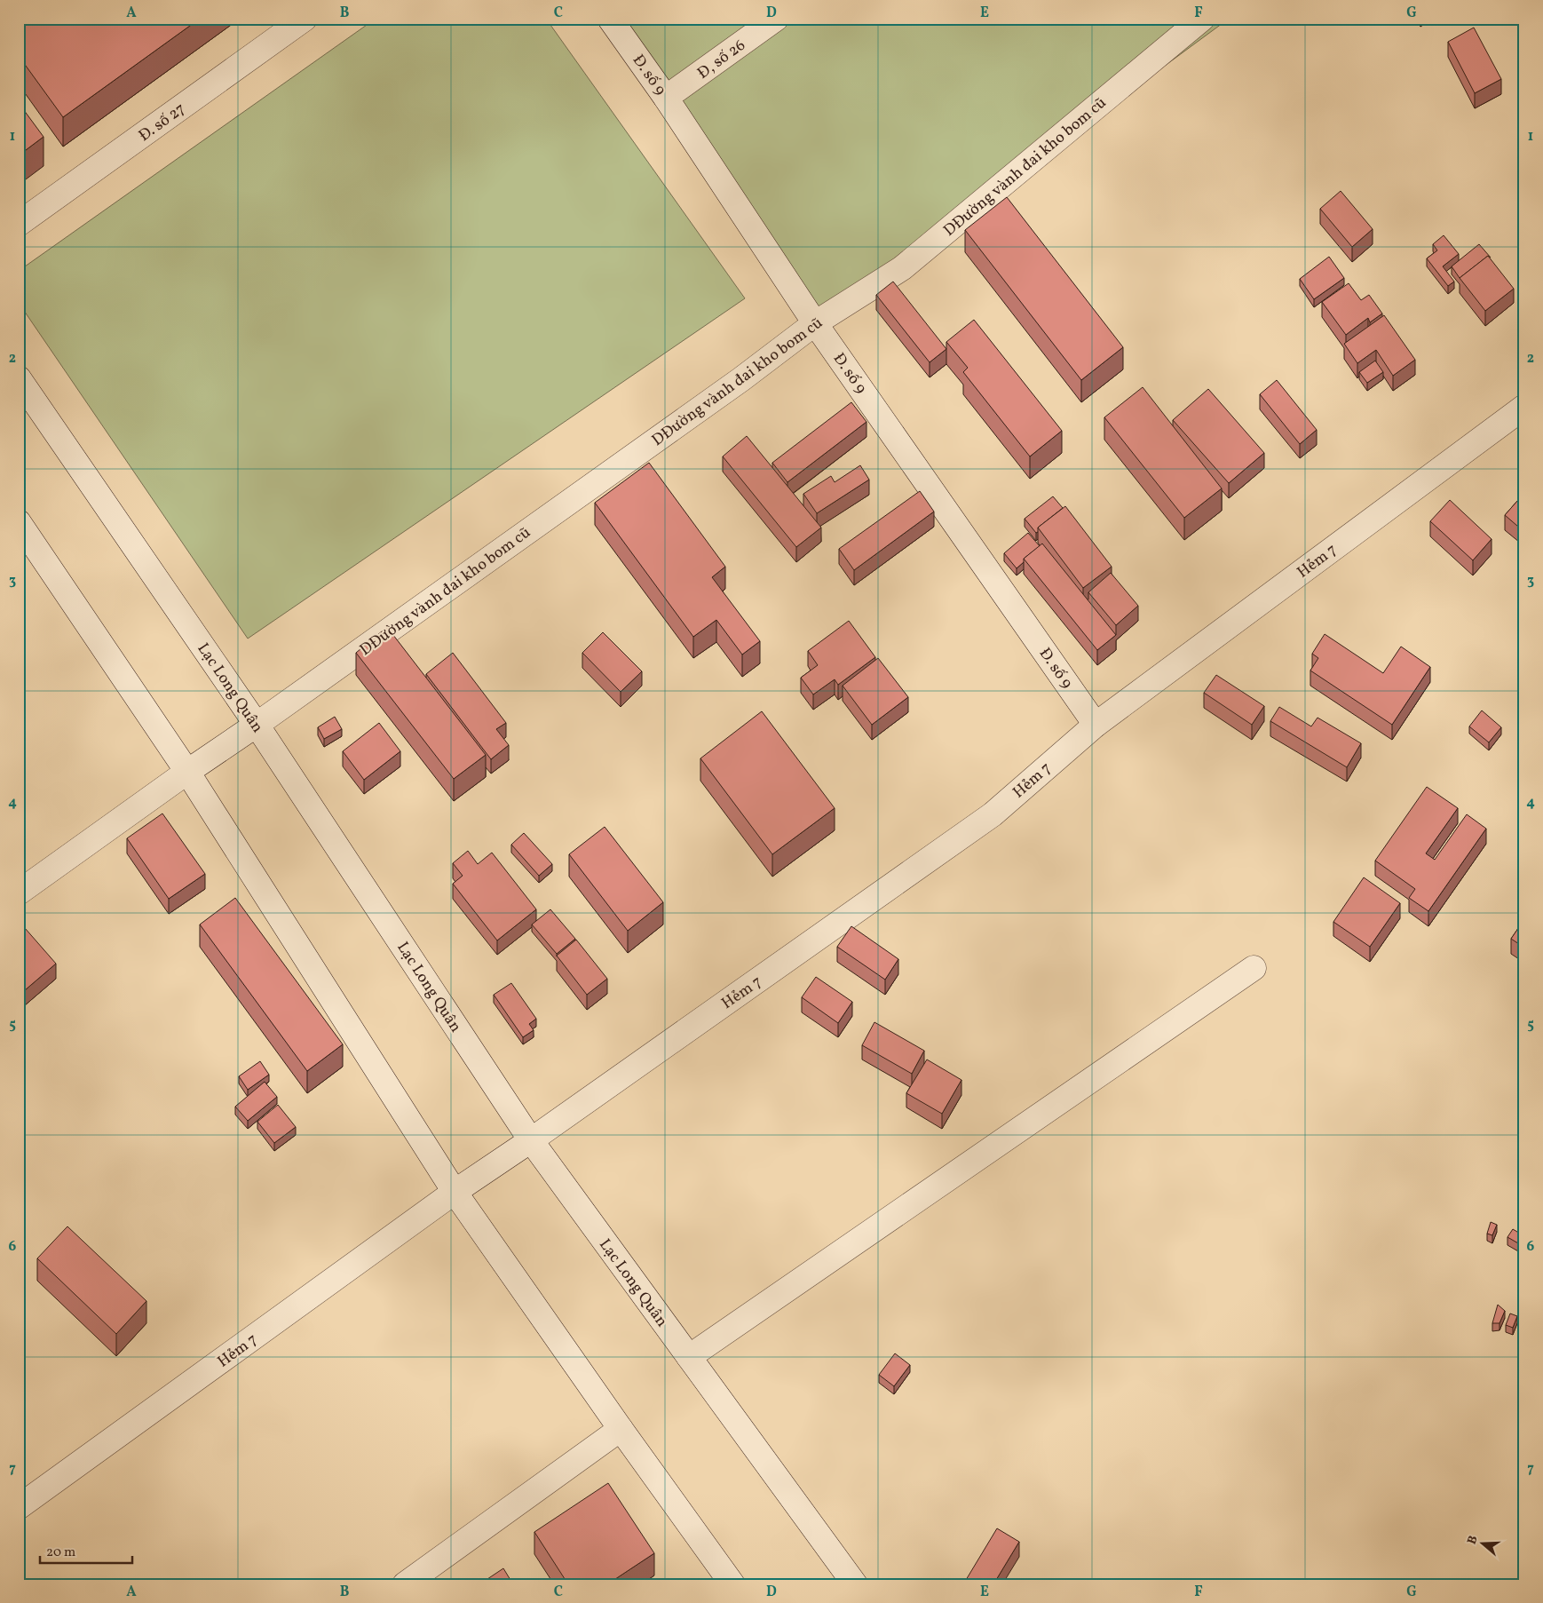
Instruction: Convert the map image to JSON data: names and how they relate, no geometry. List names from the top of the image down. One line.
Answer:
{"streets":{"street":["Đ, số 26","Đ. số 9","Đ. số 27","DĐường vành đai kho bom cũ","Hẻm 7","Lạc Long Quân"]},"crossings":[["Đ, số 26","Đ. số 9"],["Đ. số 9","DĐường vành đai kho bom cũ"],["Đ. số 9","Hẻm 7"],["DĐường vành đai kho bom cũ","Lạc Long Quân"],["Hẻm 7","Lạc Long Quân"]],"scale_bar":"20 m","north":"left","grid":{"columns":["A","B","C","D","E","F","G"],"rows":["1","2","3","4","5","6","7"]}}
